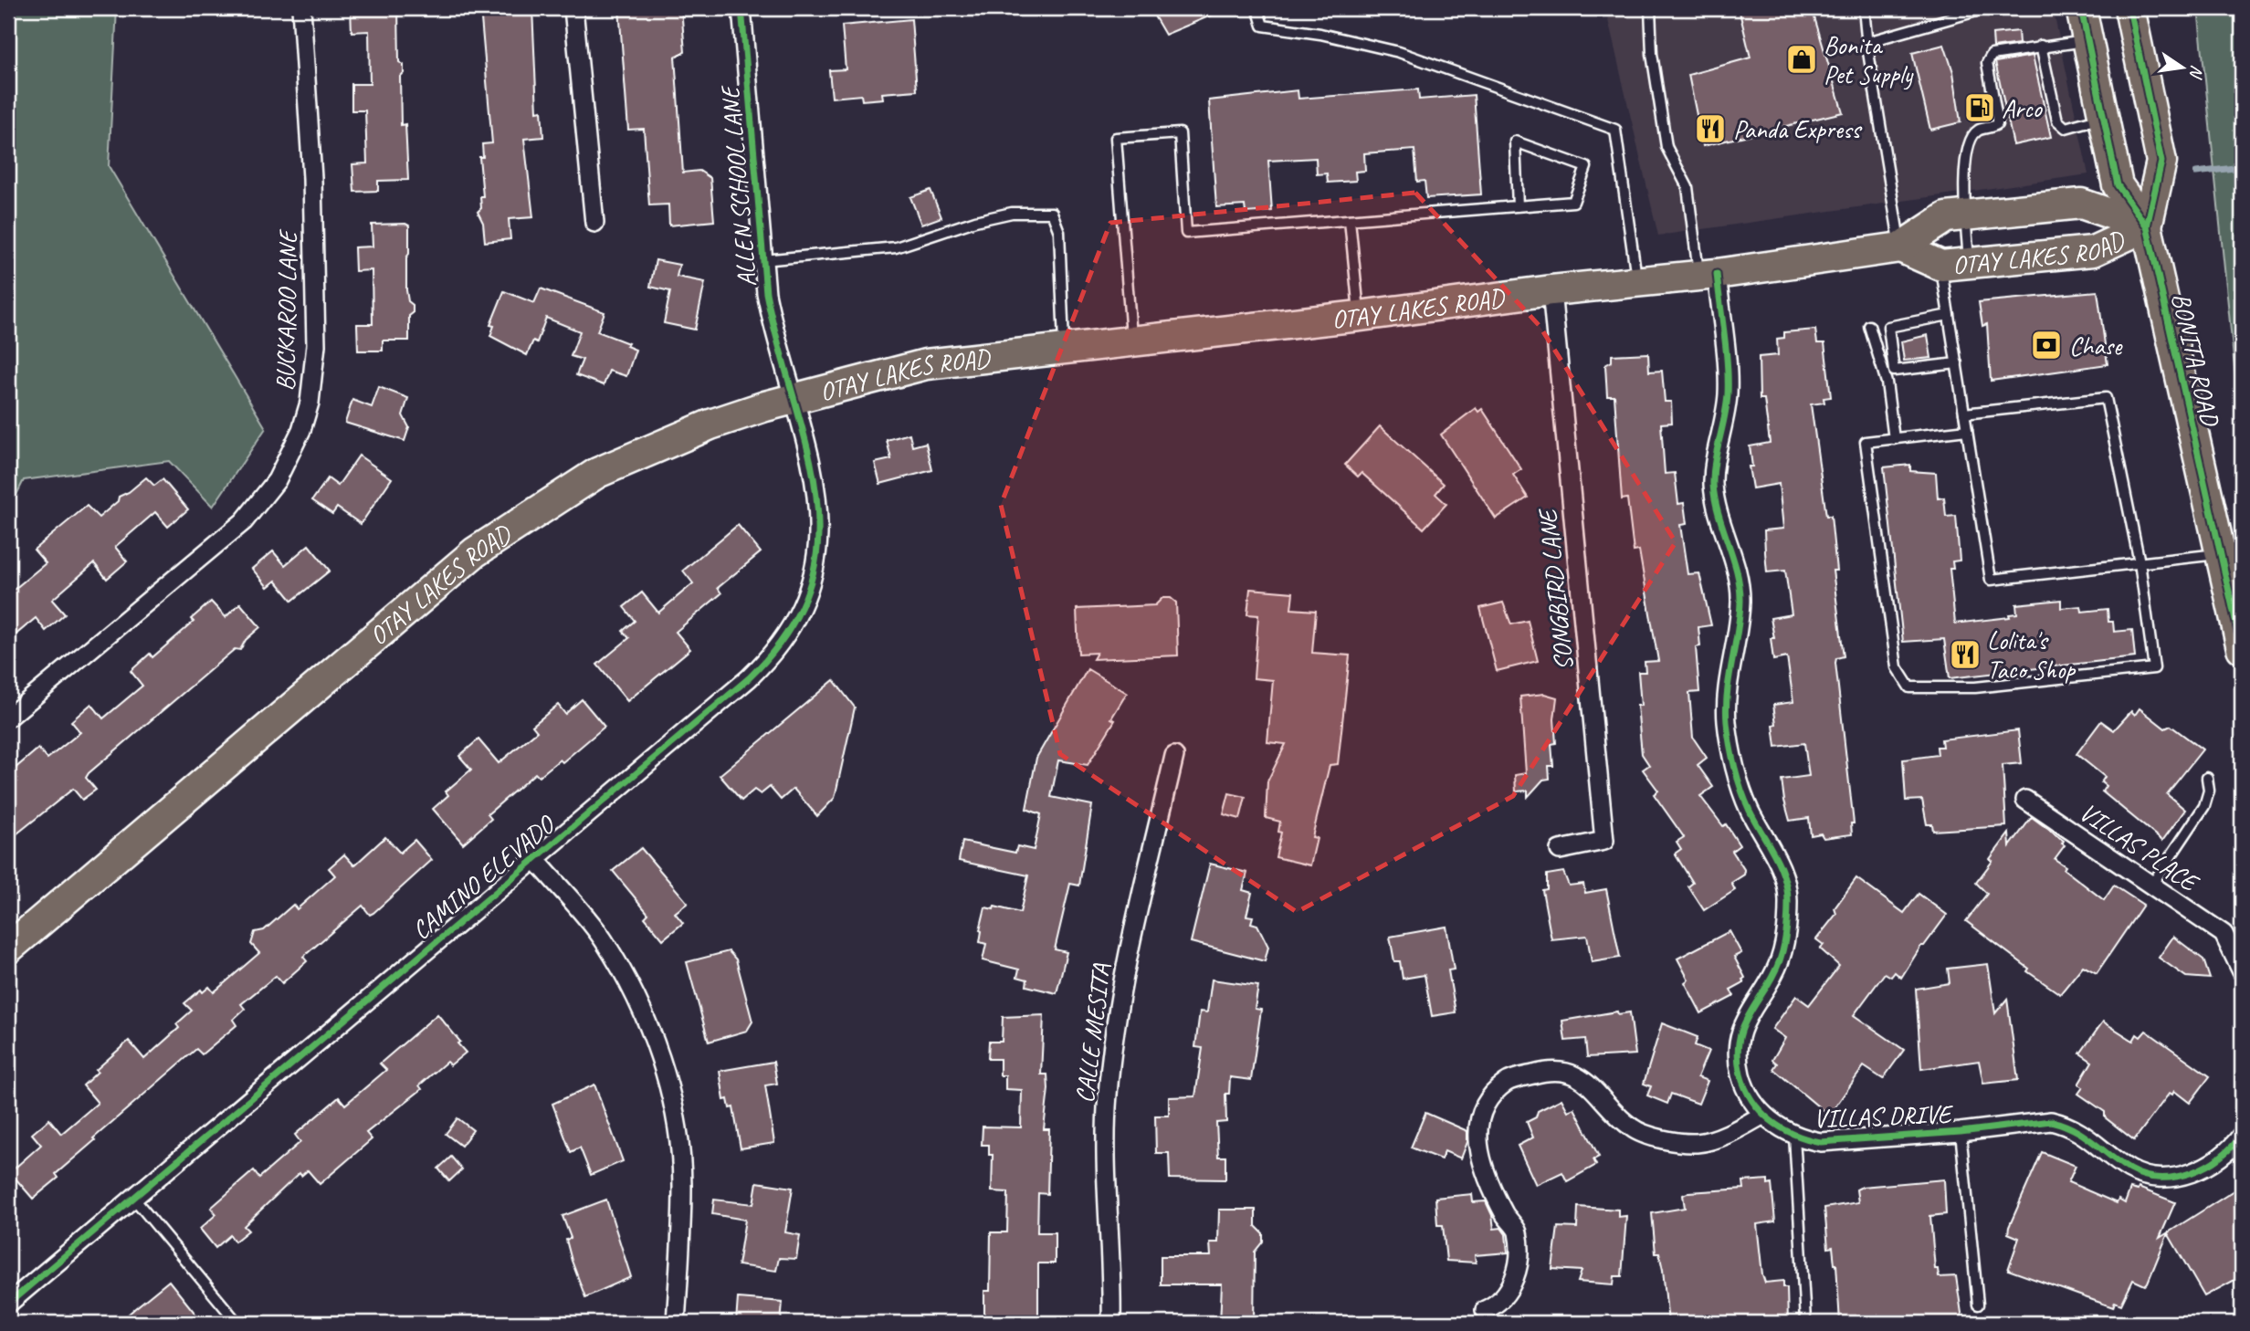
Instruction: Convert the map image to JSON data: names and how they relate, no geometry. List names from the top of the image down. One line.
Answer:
{"streets":{"main road":["OTAY LAKES ROAD","BONITA ROAD"],"street":["ALLEN SCHOOL LANE","BUCKAROO LANE","SONGBIRD LANE","VILLAS PLACE","CAMINO ELEVADO","CALLE MESITA","VILLAS DRIVE"]},"crossings":[["ALLEN SCHOOL LANE","OTAY LAKES ROAD"],["ALLEN SCHOOL LANE","CAMINO ELEVADO"],["OTAY LAKES ROAD","BONITA ROAD"],["OTAY LAKES ROAD","SONGBIRD LANE"],["OTAY LAKES ROAD","CAMINO ELEVADO"],["OTAY LAKES ROAD","VILLAS DRIVE"]],"places":{"shop":["Bonita Pet Supply"],"fuel station":["Arco"],"restaurant":["Panda Express","Lolita's Taco Shop"],"bank":["Chase"]},"north":"right"}
